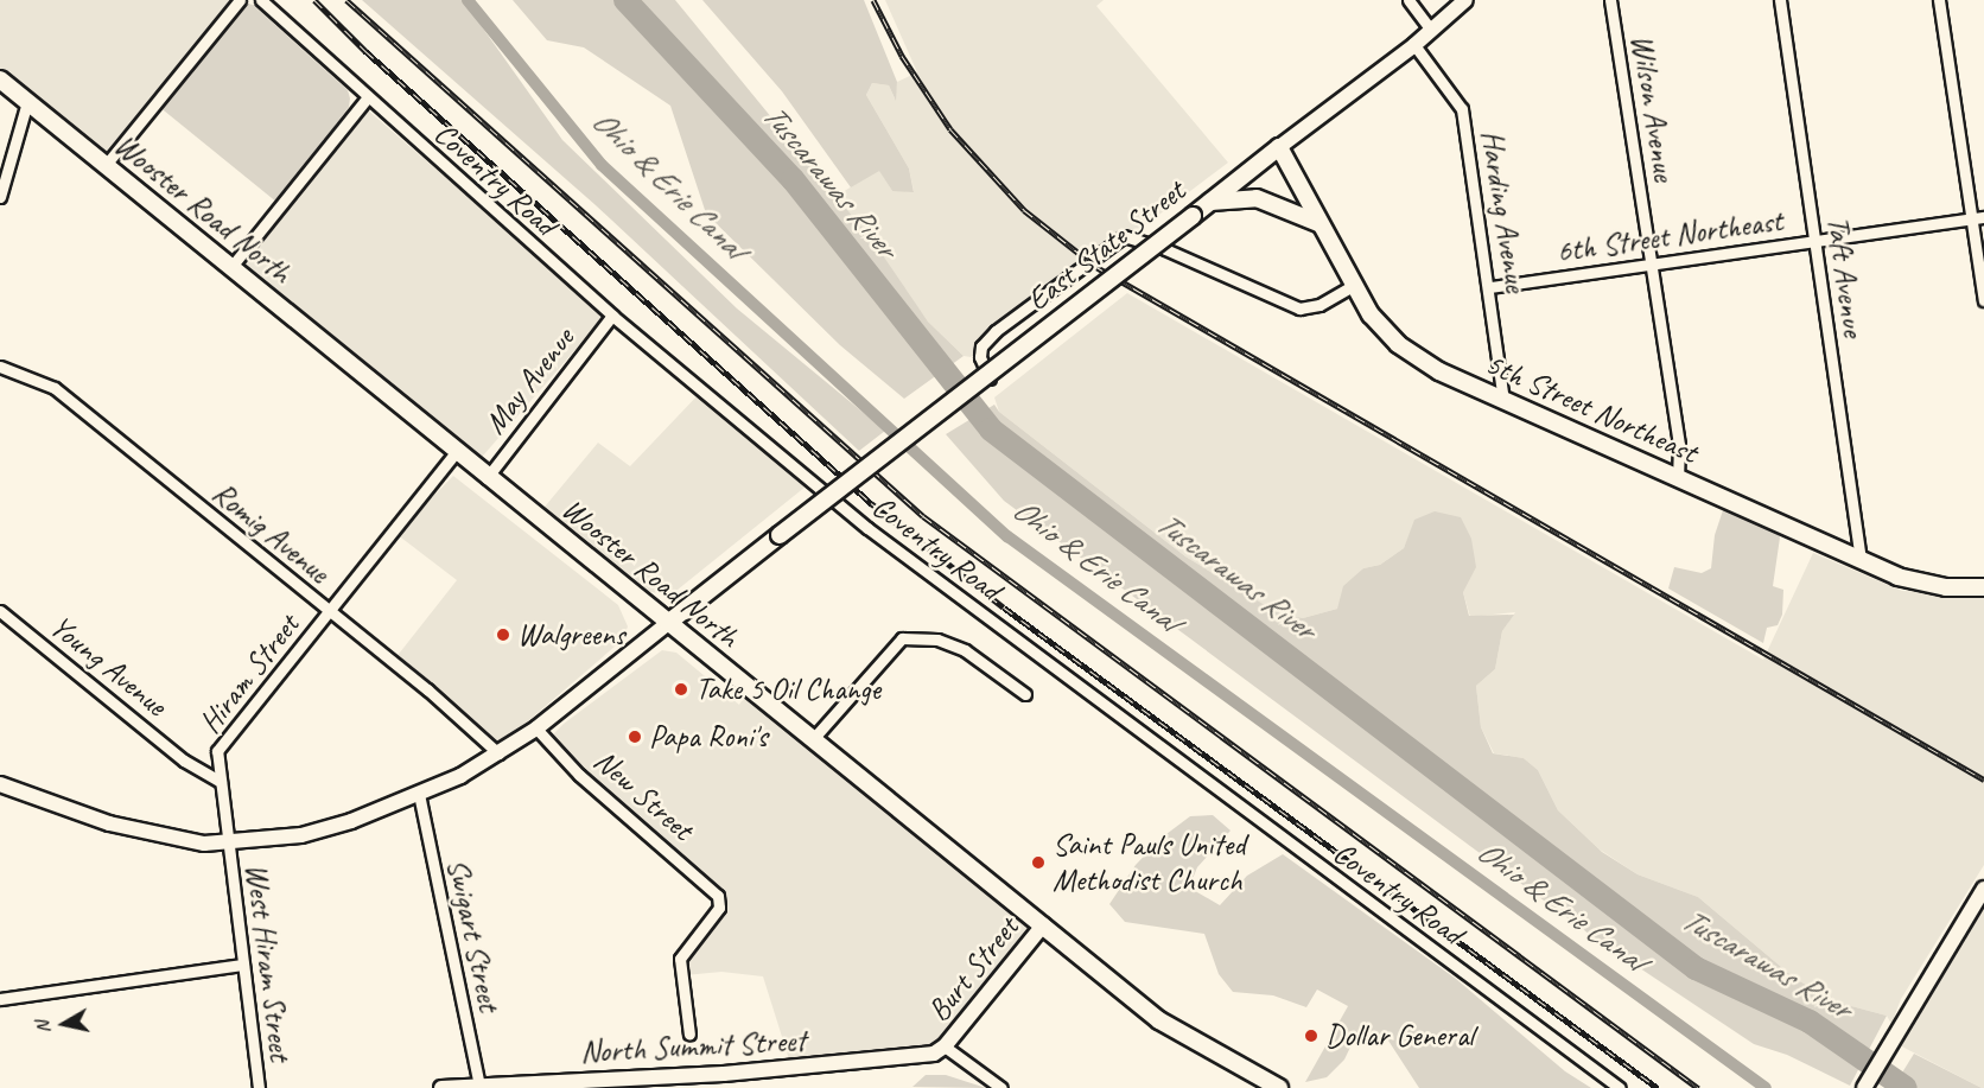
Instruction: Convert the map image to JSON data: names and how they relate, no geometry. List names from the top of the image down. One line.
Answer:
{"streets":{"main road":["Wooster Road North","East State Street","5th Street Northeast"],"street":["Wilson Avenue","Coventry Road","Harding Avenue","6th Street Northeast","Taft Avenue","May Avenue","Romig Avenue","Young Avenue","Hiram Street","New Street","Swigart Street","West Hiram Street","Burt Street","North Summit Street"]},"crossings":[["Wilson Avenue","6th Street Northeast"],["Wilson Avenue","5th Street Northeast"],["Coventry Road","May Avenue"],["Wooster Road North","East State Street"],["Wooster Road North","May Avenue"],["Wooster Road North","Hiram Street"],["Wooster Road North","Burt Street"],["Harding Avenue","6th Street Northeast"],["Harding Avenue","East State Street"],["Harding Avenue","5th Street Northeast"],["6th Street Northeast","Taft Avenue"],["East State Street","5th Street Northeast"],["Taft Avenue","5th Street Northeast"],["Romig Avenue","Hiram Street"],["Young Avenue","Hiram Street"],["Hiram Street","West Hiram Street"],["Swigart Street","North Summit Street"],["Burt Street","North Summit Street"]],"water":["Tuscarawas River","Ohio & Erie Canal"],"places":["Walgreens","Take 5 Oil Change","Papa Roni's","Saint Pauls United Methodist Church","Dollar General"],"north":"left"}
